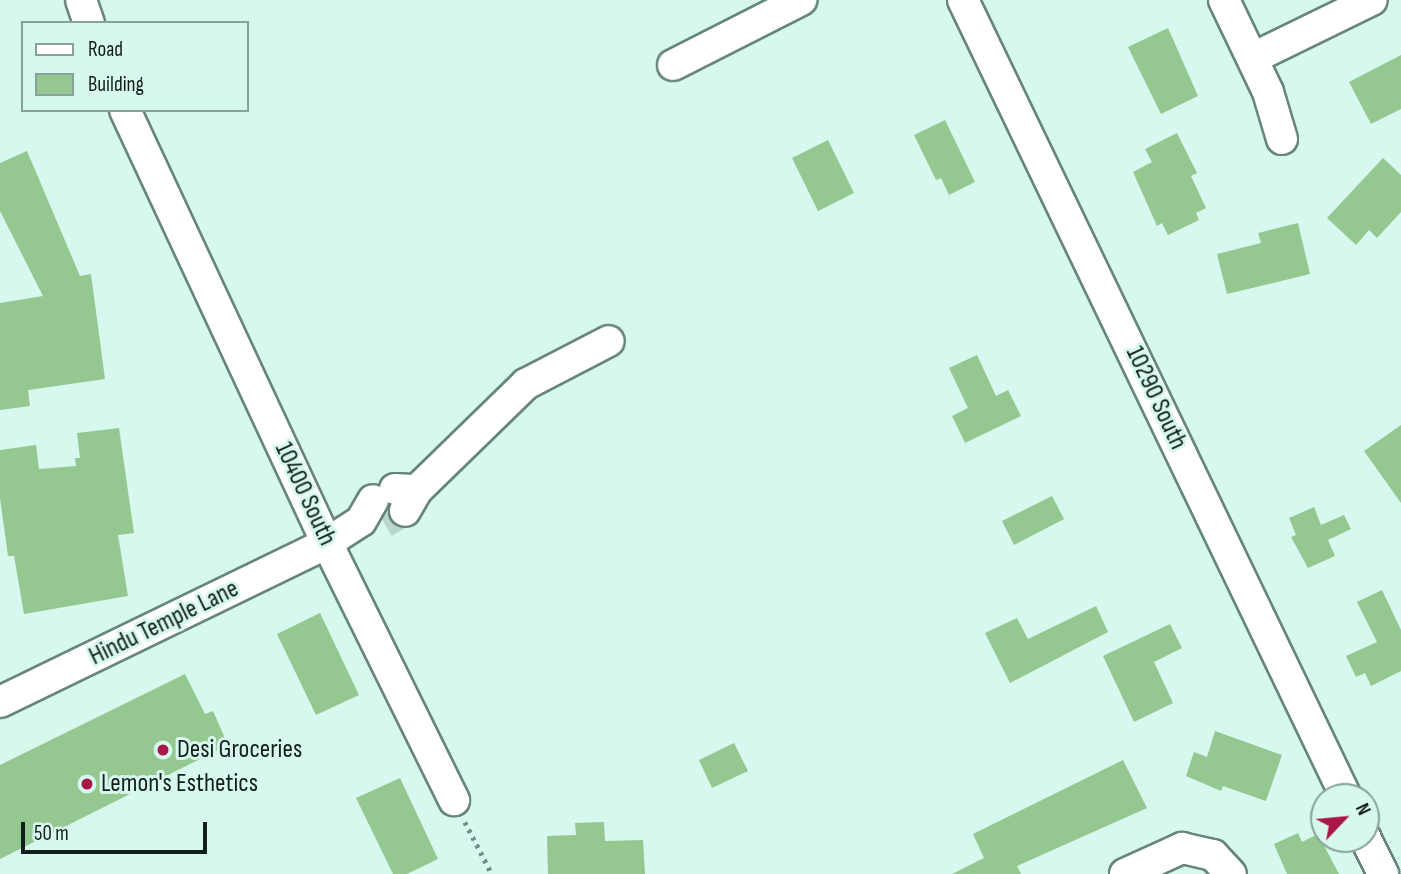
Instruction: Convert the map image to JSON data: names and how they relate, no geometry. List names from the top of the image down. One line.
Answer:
{"streets":{"street":["10290 South","10400 South","Hindu Temple Lane"]},"crossings":[["10400 South","Hindu Temple Lane"]],"places":["Desi Groceries","Lemon's Esthetics"],"legend":["Road","Building"],"scale_bar":"50 m","north":"top right"}
